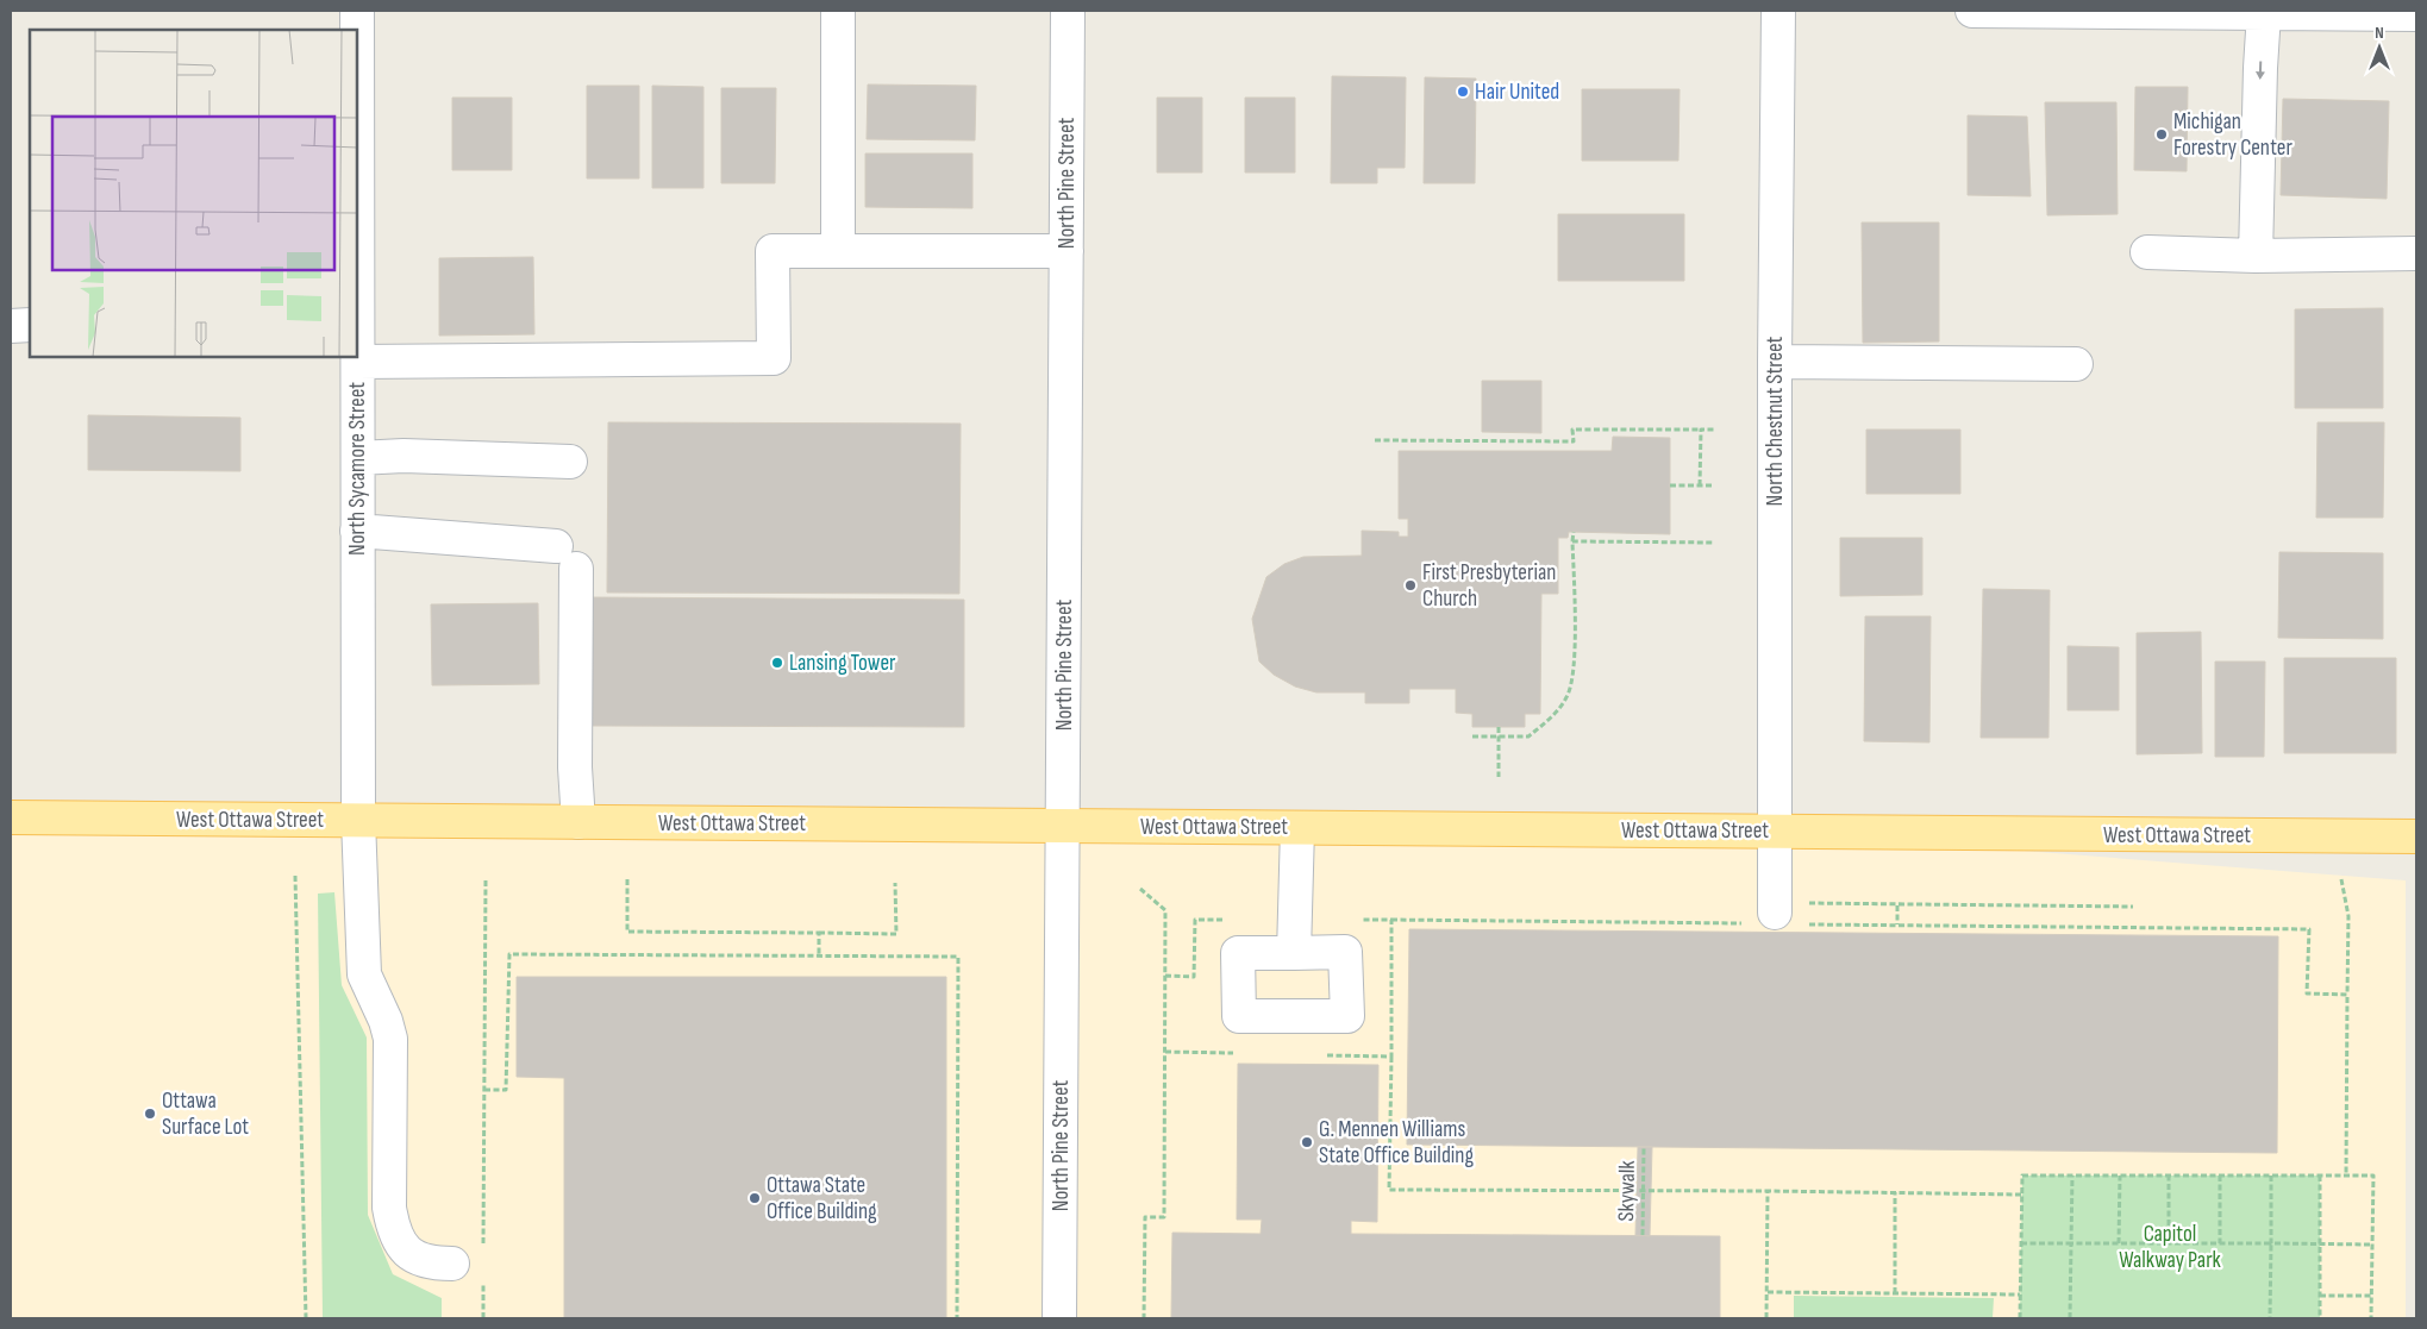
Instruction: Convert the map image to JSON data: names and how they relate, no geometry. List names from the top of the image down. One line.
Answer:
{"streets":{"main road":["West Ottawa Street"],"street":["North Pine Street","North Chestnut Street","North Sycamore Street"],"path":["Skywalk"]},"crossings":[["North Pine Street","West Ottawa Street"],["North Chestnut Street","West Ottawa Street"],["North Sycamore Street","West Ottawa Street"]],"parks":["Capitol Walkway Park"],"places":["Hair United","Michigan Forestry Center","First Presbyterian Church","Lansing Tower","Ottawa Surface Lot","G. Mennen Williams State Office Building","Ottawa State Office Building"],"north":"top"}
